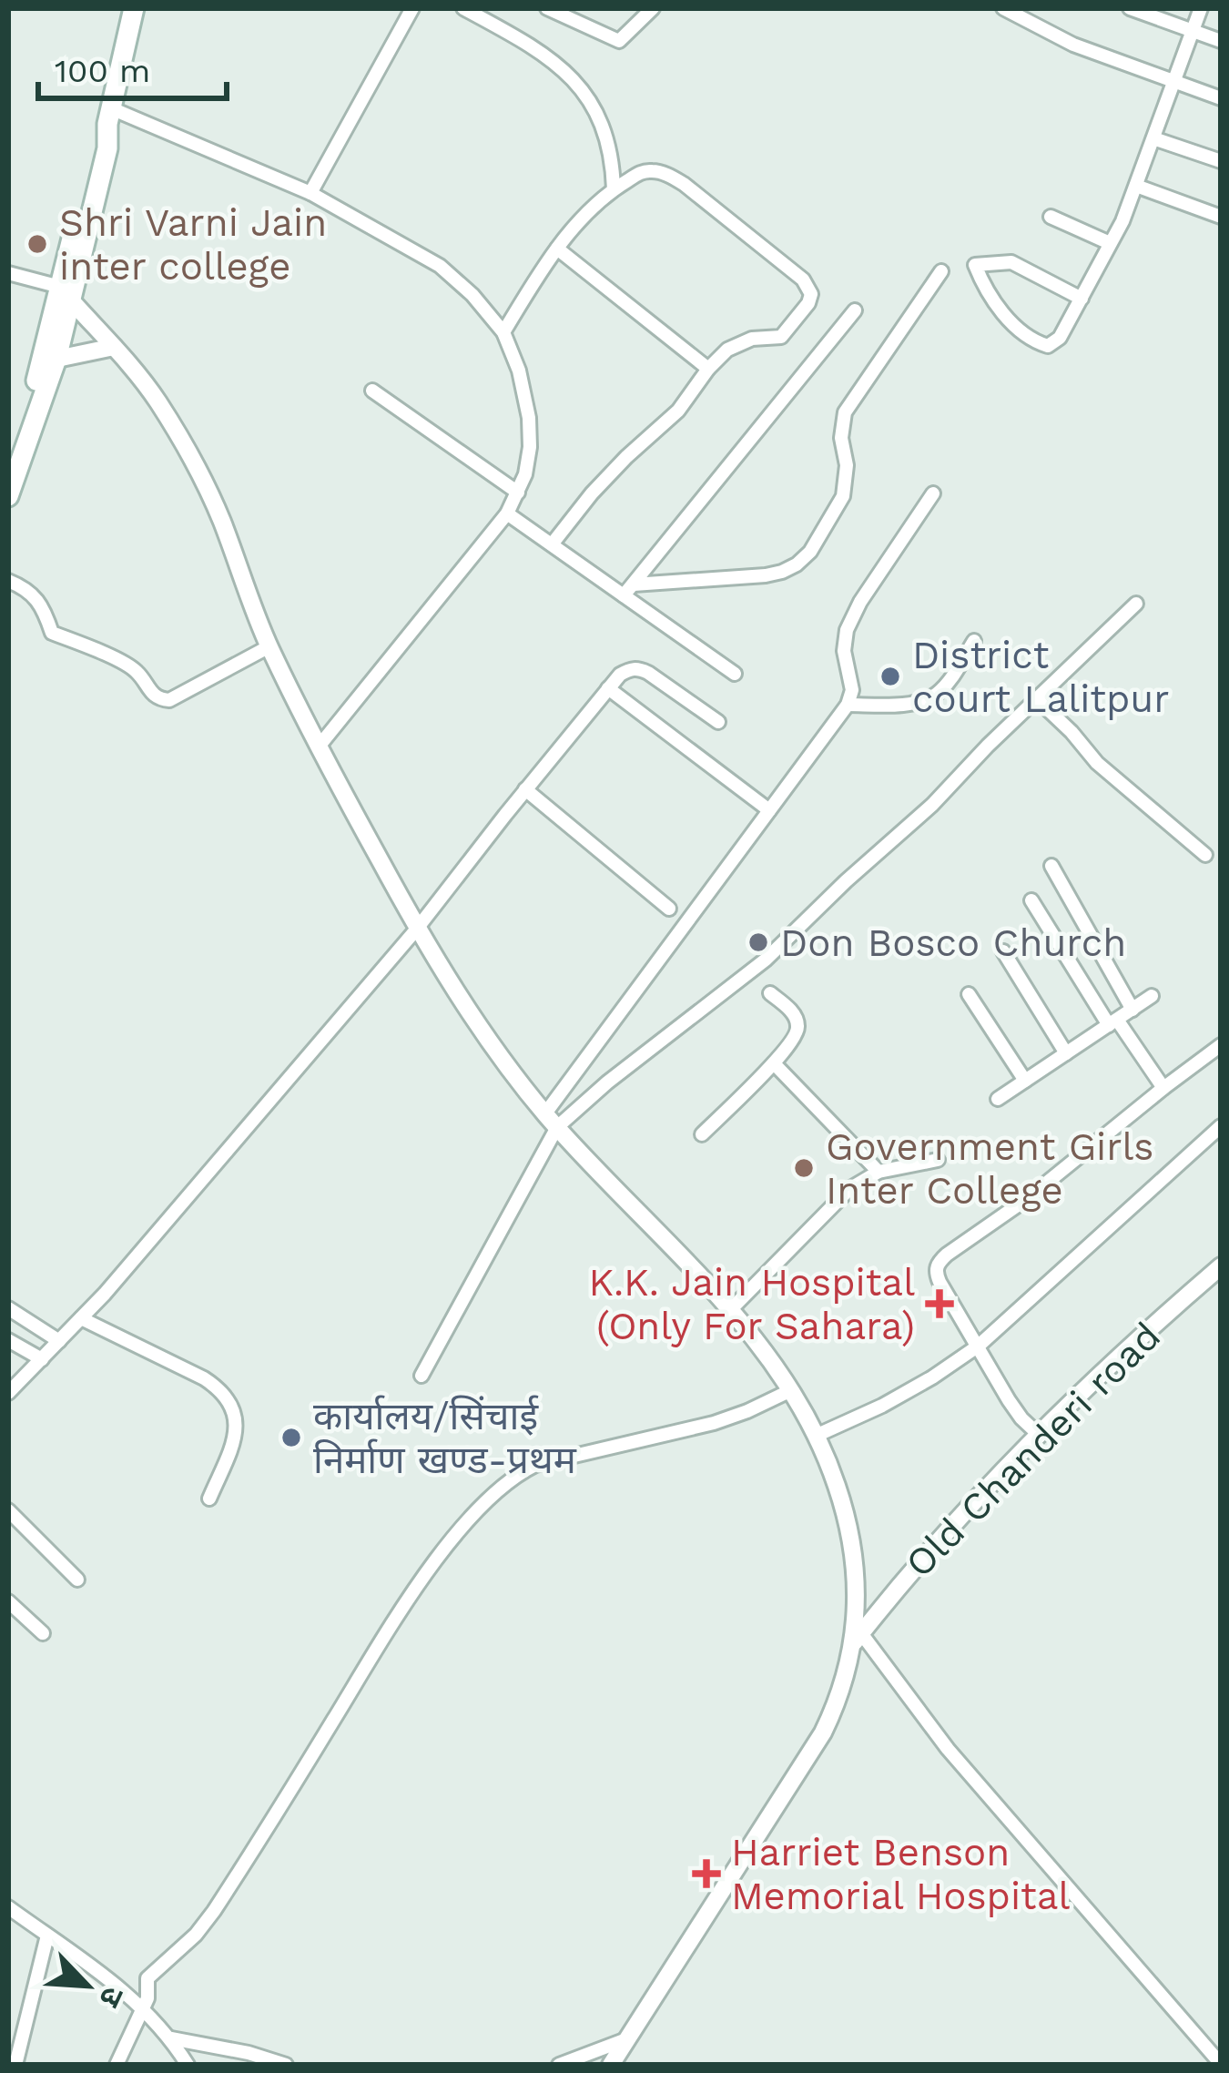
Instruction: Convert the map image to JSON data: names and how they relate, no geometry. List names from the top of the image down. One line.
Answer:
{"streets":{"street":["Old Chanderi road"]},"places":{"other":["Shri Varni Jain inter college","District court Lalitpur","Don Bosco Church","Government Girls Inter College","कार्यालय/सिंचाई निर्माण खण्ड-प्रथम"],"health":["K.K. Jain Hospital (Only For Sahara)","Harriet Benson Memorial Hospital"]},"scale_bar":"100 m","north":"bottom right"}
